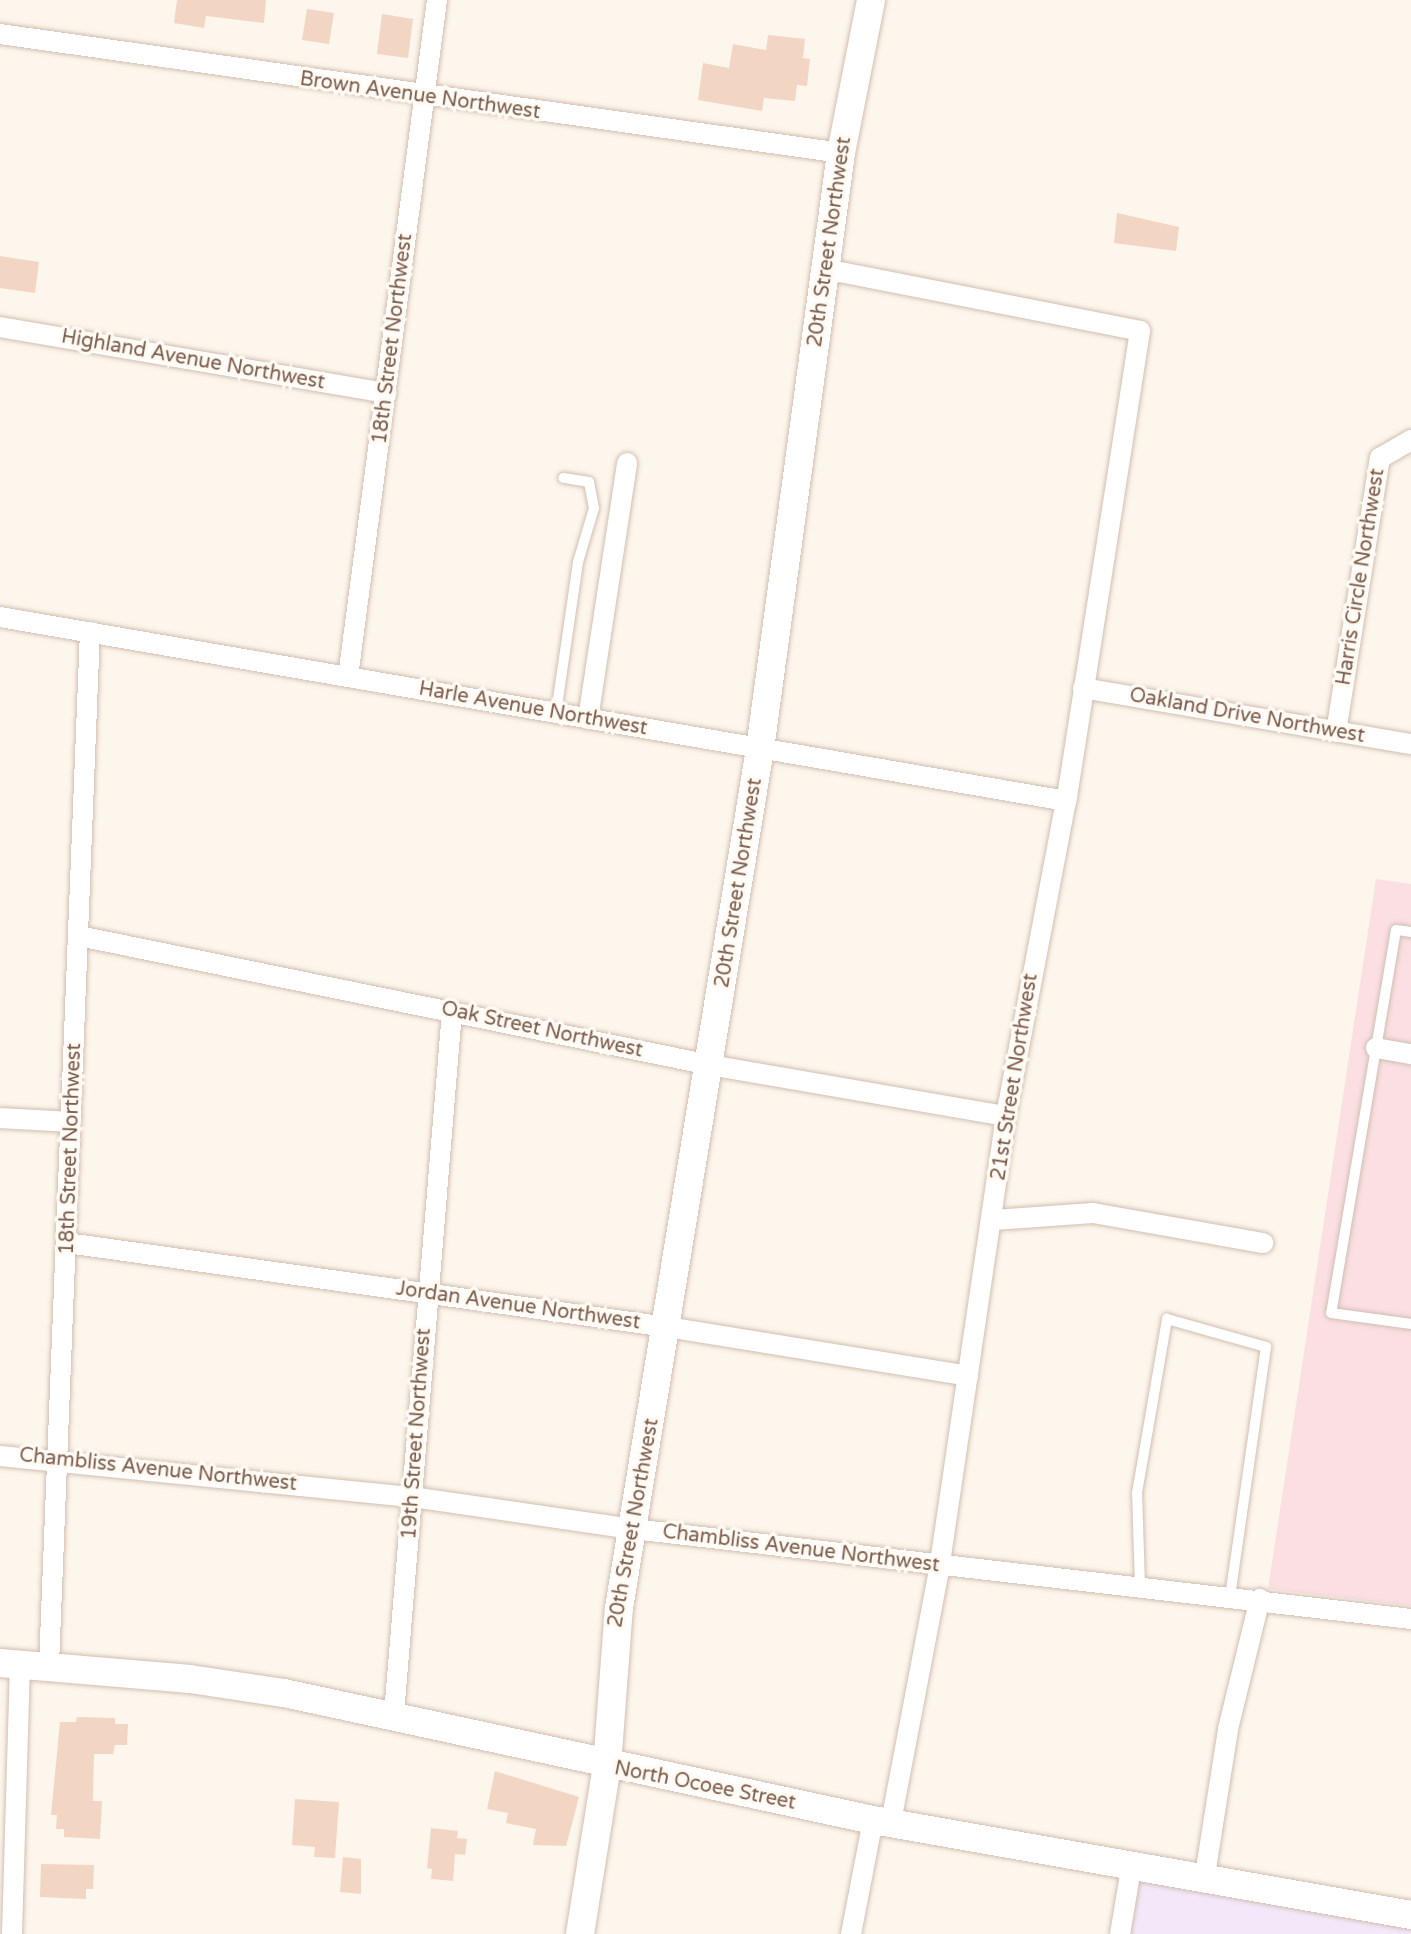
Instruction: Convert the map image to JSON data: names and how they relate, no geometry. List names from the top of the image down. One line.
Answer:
{"streets":{"street":["Brown Avenue Northwest","20th Street Northwest","18th Street Northwest","Highland Avenue Northwest","Harris Circle Northwest","Harle Avenue Northwest","Oakland Drive Northwest","Oak Street Northwest","21st Street Northwest","Jordan Avenue Northwest","19th Street Northwest","Chambliss Avenue Northwest","North Ocoee Street"]},"crossings":[["Brown Avenue Northwest","20th Street Northwest"],["Brown Avenue Northwest","18th Street Northwest"],["20th Street Northwest","Harle Avenue Northwest"],["20th Street Northwest","Oak Street Northwest"],["20th Street Northwest","21st Street Northwest"],["20th Street Northwest","Jordan Avenue Northwest"],["20th Street Northwest","Chambliss Avenue Northwest"],["20th Street Northwest","North Ocoee Street"],["18th Street Northwest","Highland Avenue Northwest"],["18th Street Northwest","Harle Avenue Northwest"],["18th Street Northwest","Oak Street Northwest"],["18th Street Northwest","Jordan Avenue Northwest"],["18th Street Northwest","Chambliss Avenue Northwest"],["18th Street Northwest","North Ocoee Street"],["Harris Circle Northwest","Oakland Drive Northwest"],["Harle Avenue Northwest","21st Street Northwest"],["Oakland Drive Northwest","21st Street Northwest"],["Oak Street Northwest","21st Street Northwest"],["Oak Street Northwest","19th Street Northwest"],["21st Street Northwest","Jordan Avenue Northwest"],["21st Street Northwest","Chambliss Avenue Northwest"],["21st Street Northwest","North Ocoee Street"],["Jordan Avenue Northwest","19th Street Northwest"],["19th Street Northwest","Chambliss Avenue Northwest"],["19th Street Northwest","North Ocoee Street"]]}
